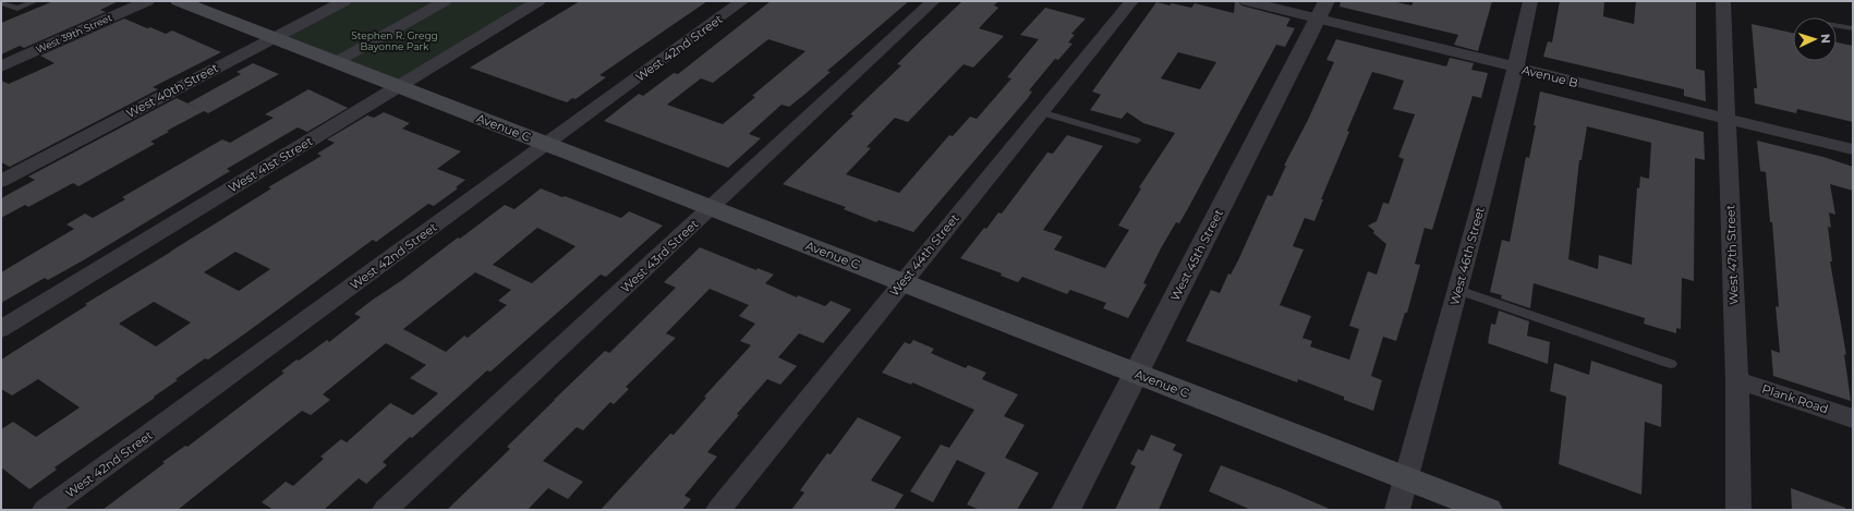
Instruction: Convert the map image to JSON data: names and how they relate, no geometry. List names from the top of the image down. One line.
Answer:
{"streets":{"main road":["Avenue C"],"street":["West 39th Street","West 42nd Street","Avenue B","West 40th Street","West 41st Street","West 44th Street","West 45th Street","West 47th Street","West 43rd Street","West 46th Street","Plank Road"]},"crossings":[["West 42nd Street","Avenue C"],["Avenue B","West 45th Street"],["Avenue B","West 47th Street"],["Avenue B","West 46th Street"],["West 40th Street","Avenue C"],["Avenue C","West 41st Street"],["Avenue C","West 44th Street"],["Avenue C","West 45th Street"],["Avenue C","West 43rd Street"],["Avenue C","West 46th Street"],["West 47th Street","Plank Road"]],"parks":["Stephen R. Gregg Bayonne Park"],"north":"right"}
